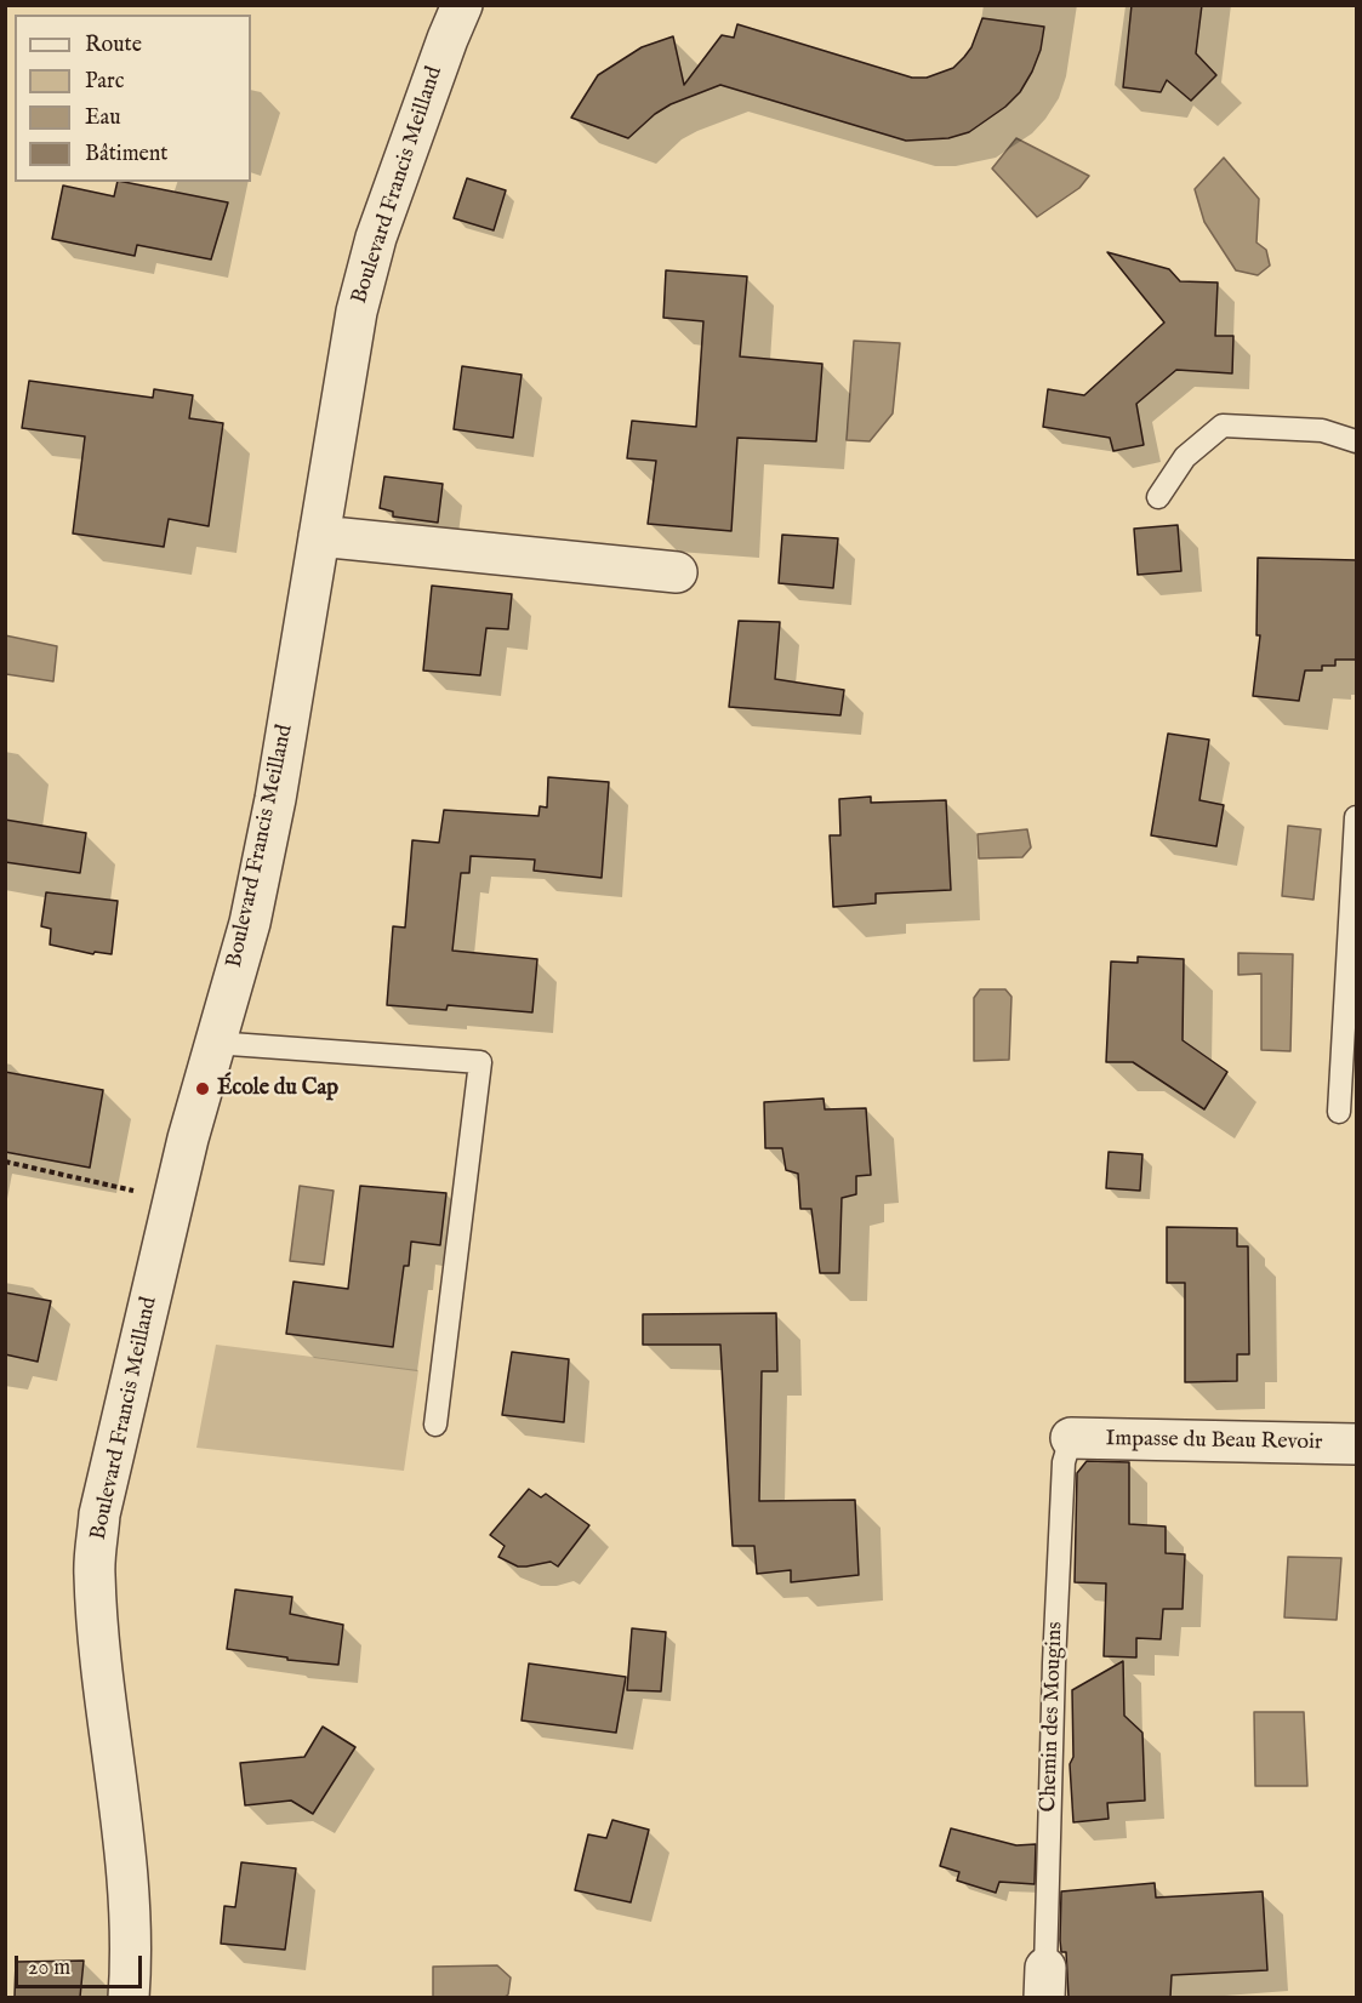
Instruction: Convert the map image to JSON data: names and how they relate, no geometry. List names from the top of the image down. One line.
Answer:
{"streets":{"street":["Boulevard Francis Meilland","Impasse du Beau Revoir"],"lane":["Chemin des Mougins"]},"crossings":[["Impasse du Beau Revoir","Chemin des Mougins"]],"places":["École du Cap"],"legend":["Route","Parc","Eau","Bâtiment"],"scale_bar":"20 m"}
